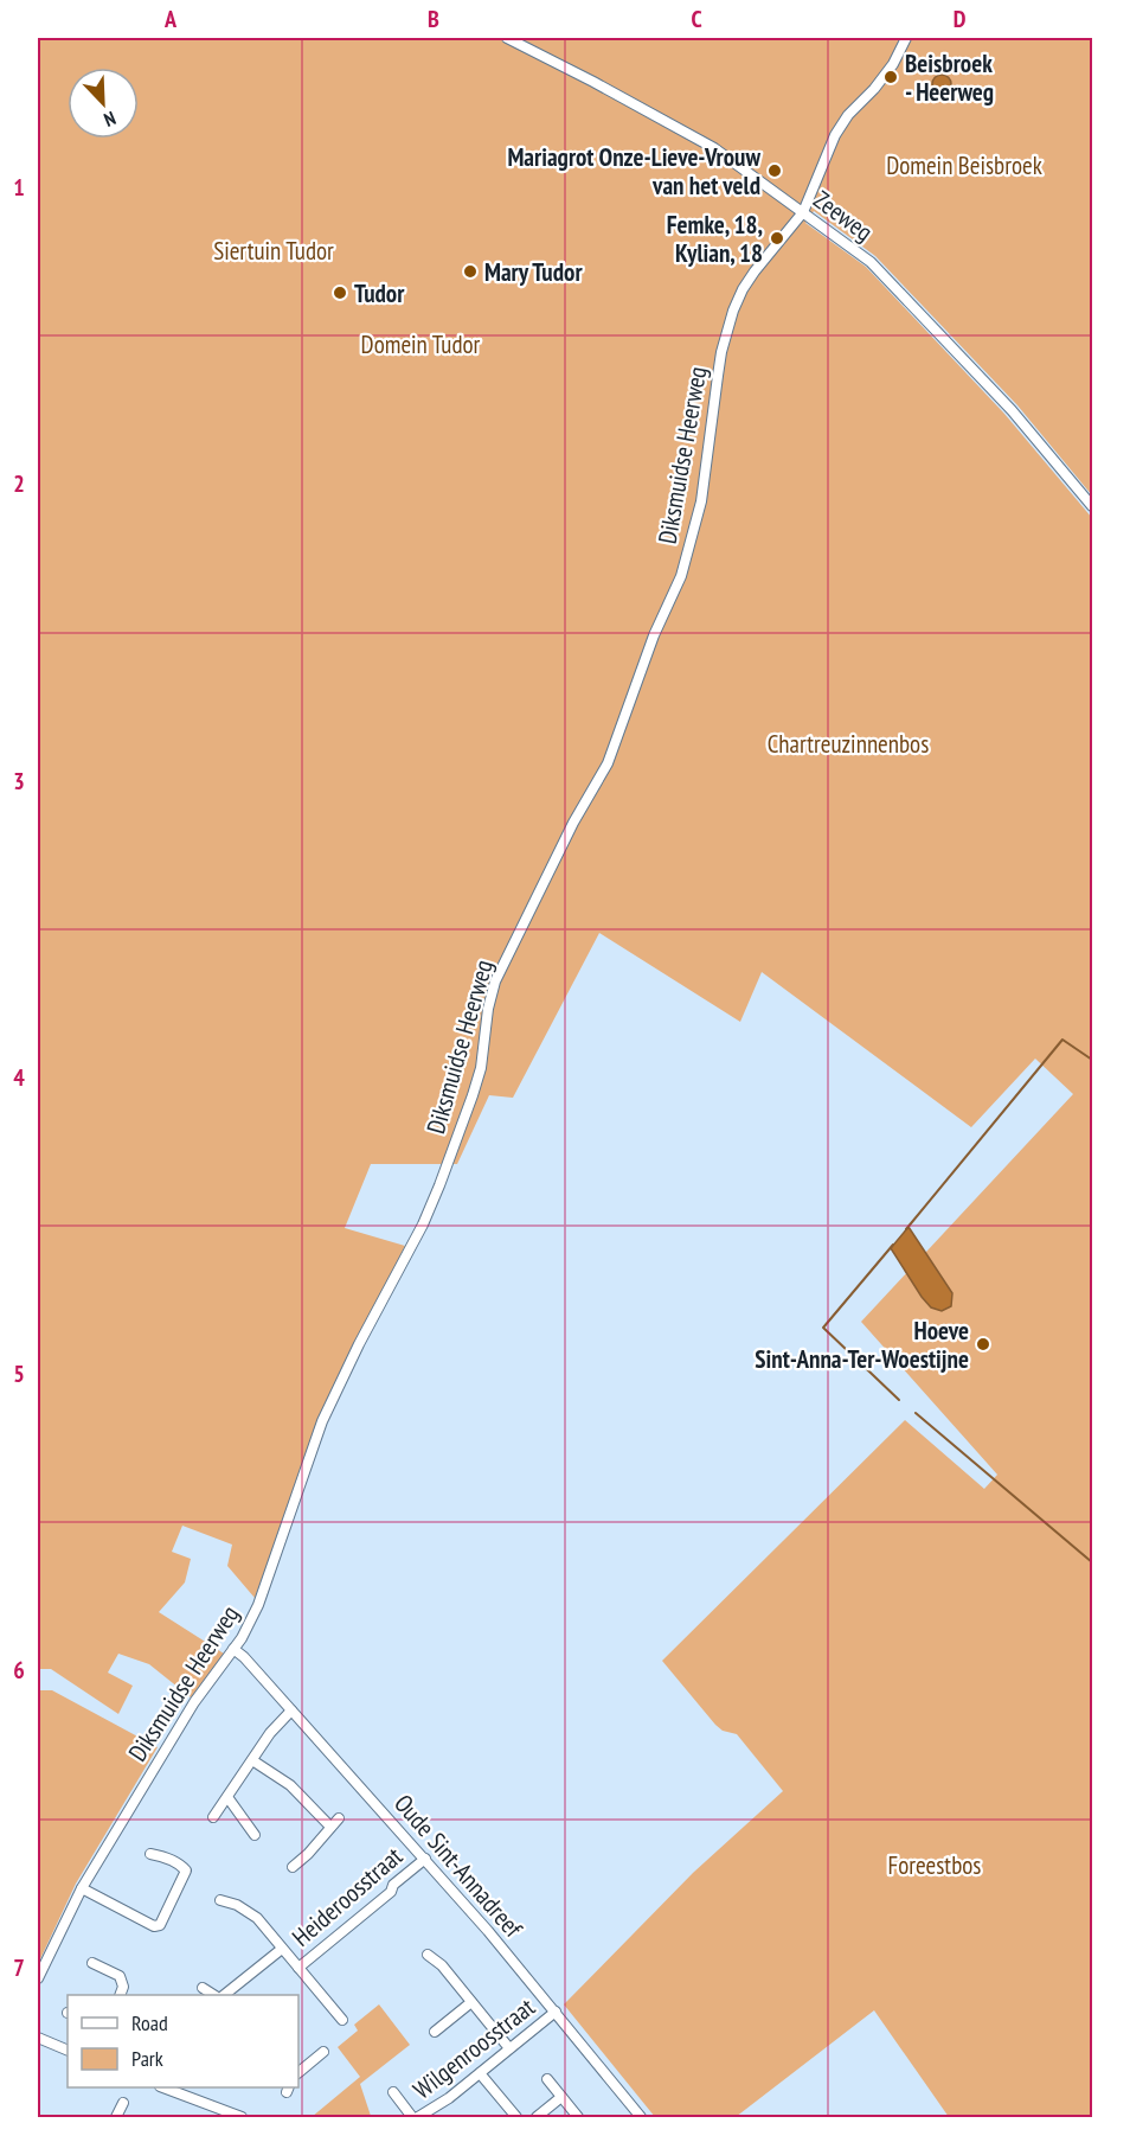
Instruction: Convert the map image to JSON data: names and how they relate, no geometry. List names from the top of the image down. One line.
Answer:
{"streets":{"street":["Zeeweg","Diksmuidse Heerweg","Oude Sint-Annadreef","Heideroosstraat","Wilgenroosstraat"]},"crossings":[["Zeeweg","Diksmuidse Heerweg"],["Diksmuidse Heerweg","Oude Sint-Annadreef"],["Oude Sint-Annadreef","Heideroosstraat"],["Oude Sint-Annadreef","Wilgenroosstraat"]],"parks":["Domein Beisbroek","Siertuin Tudor","Domein Tudor","Chartreuzinnenbos","Foreestbos"],"places":["Beisbroek - Heerweg","Mariagrot Onze-Lieve-Vrouw van het veld","Femke, 18, Kylian, 18","Mary Tudor","Tudor","Hoeve Sint-Anna-Ter-Woestijne"],"legend":["Road","Park"],"north":"bottom right","grid":{"columns":["A","B","C","D"],"rows":["1","2","3","4","5","6","7"]}}
